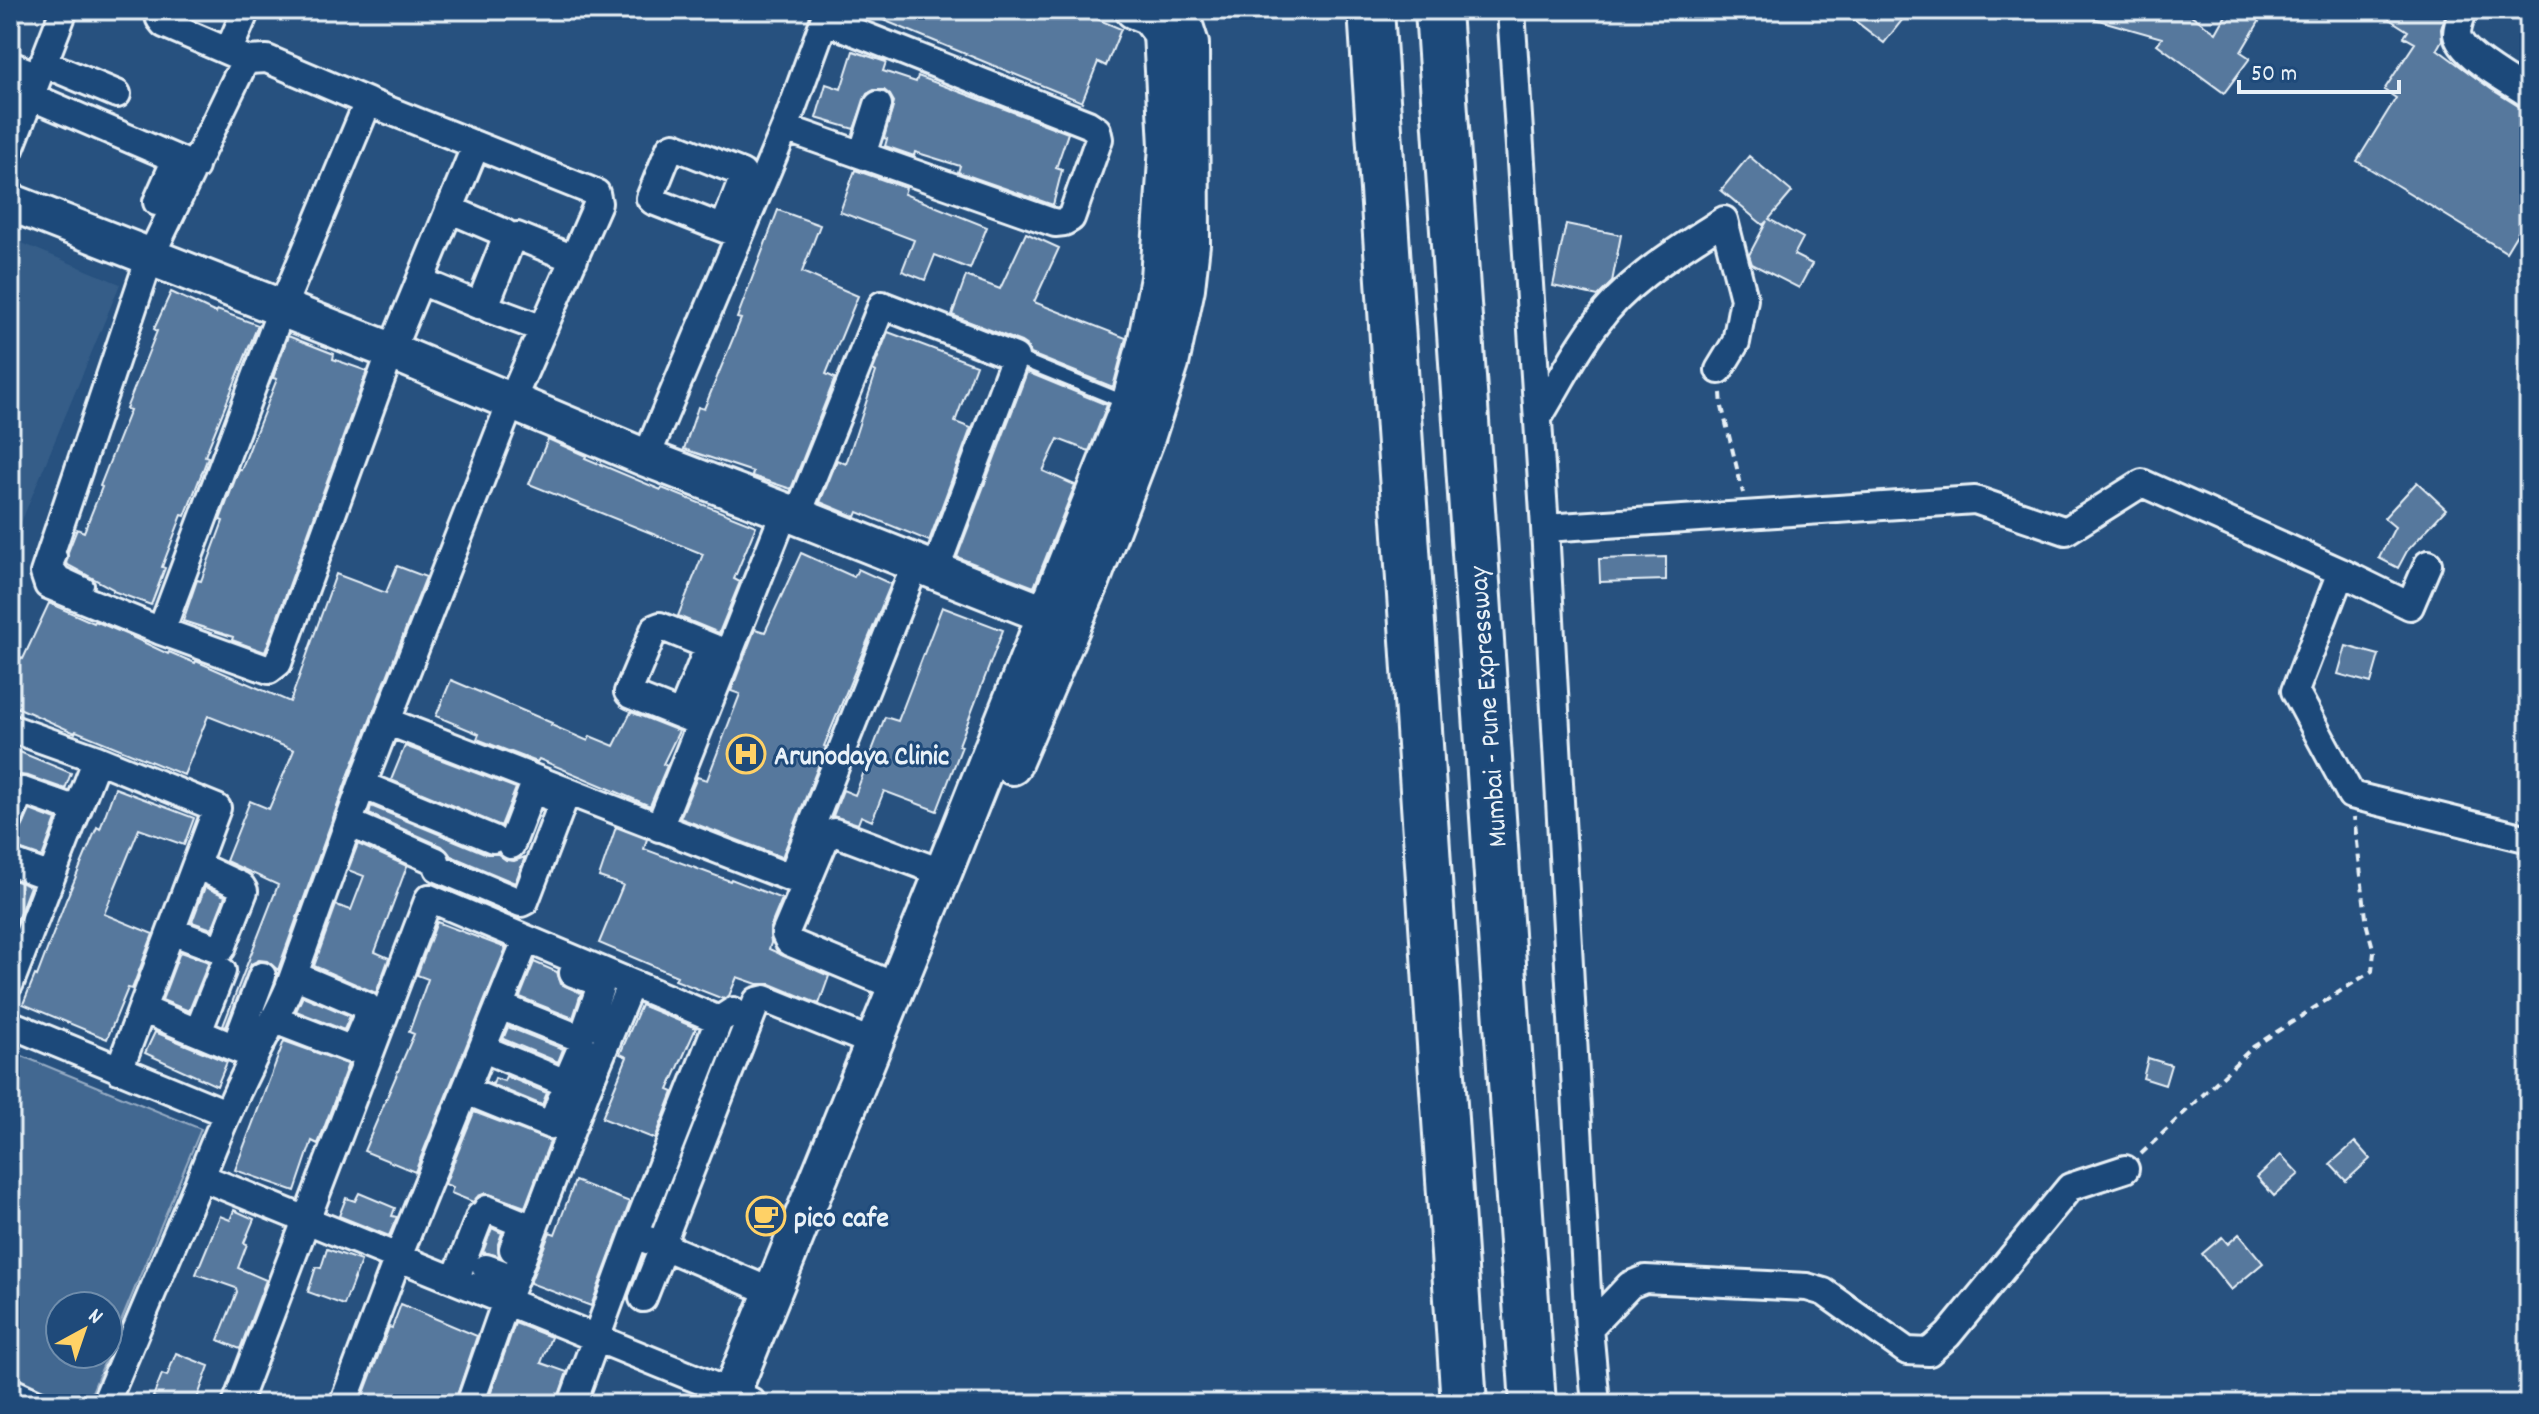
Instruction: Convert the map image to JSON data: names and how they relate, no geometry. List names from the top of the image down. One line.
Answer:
{"streets":{"highway":["Mumbai - Pune Expressway"]},"places":{"hospital":["Arunodaya Clinic"],"cafe":["pico cafe"]},"scale_bar":"50 m","north":"top right"}
